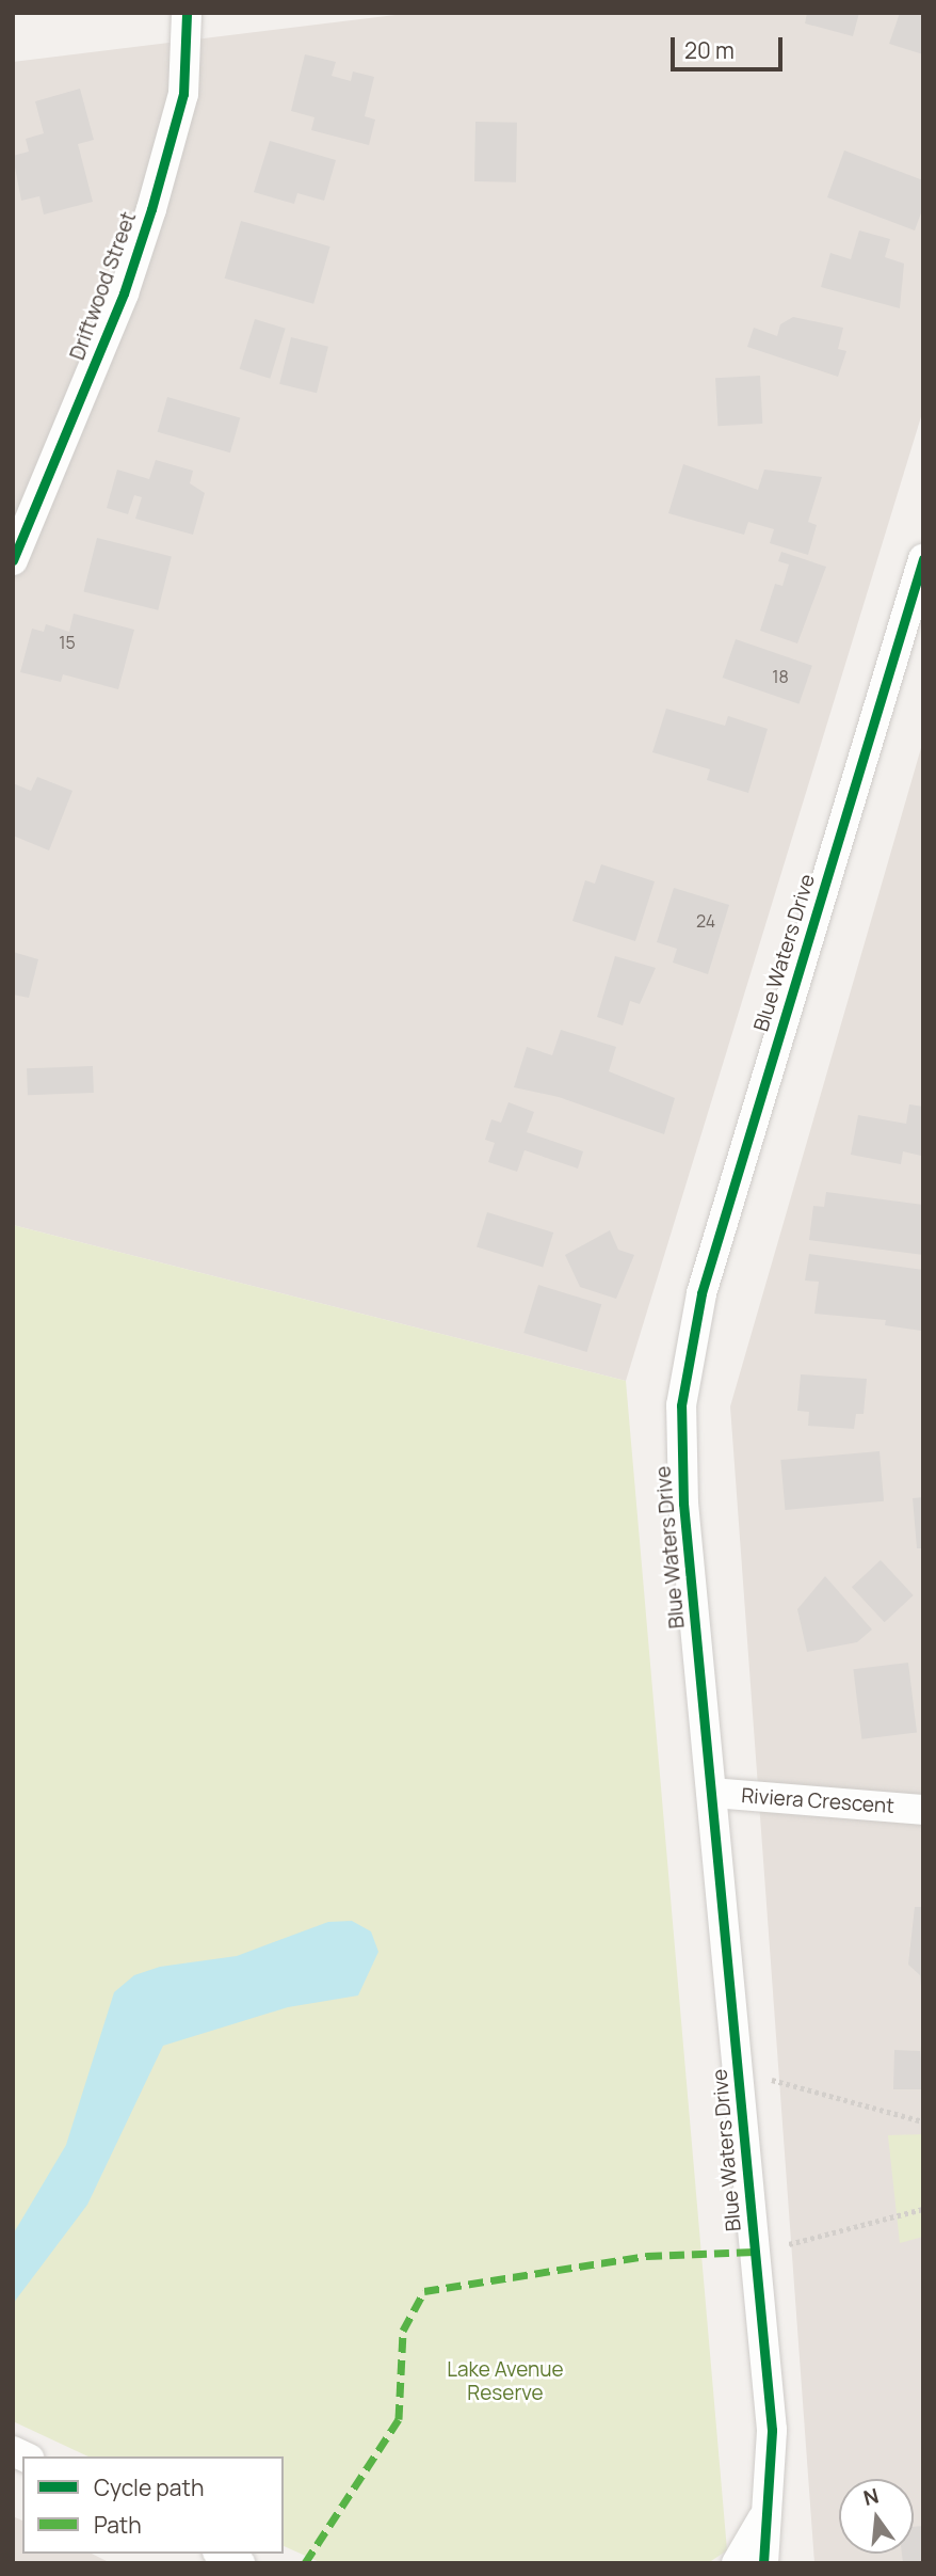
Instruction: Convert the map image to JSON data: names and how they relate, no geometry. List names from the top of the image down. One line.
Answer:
{"streets":{"street":["Driftwood Street","Blue Waters Drive","Riviera Crescent"]},"crossings":[["Blue Waters Drive","Riviera Crescent"]],"parks":["Lake Avenue Reserve"],"house_numbers":["15","18","24"],"legend":["Cycle path","Path"],"scale_bar":"20 m","north":"top"}
